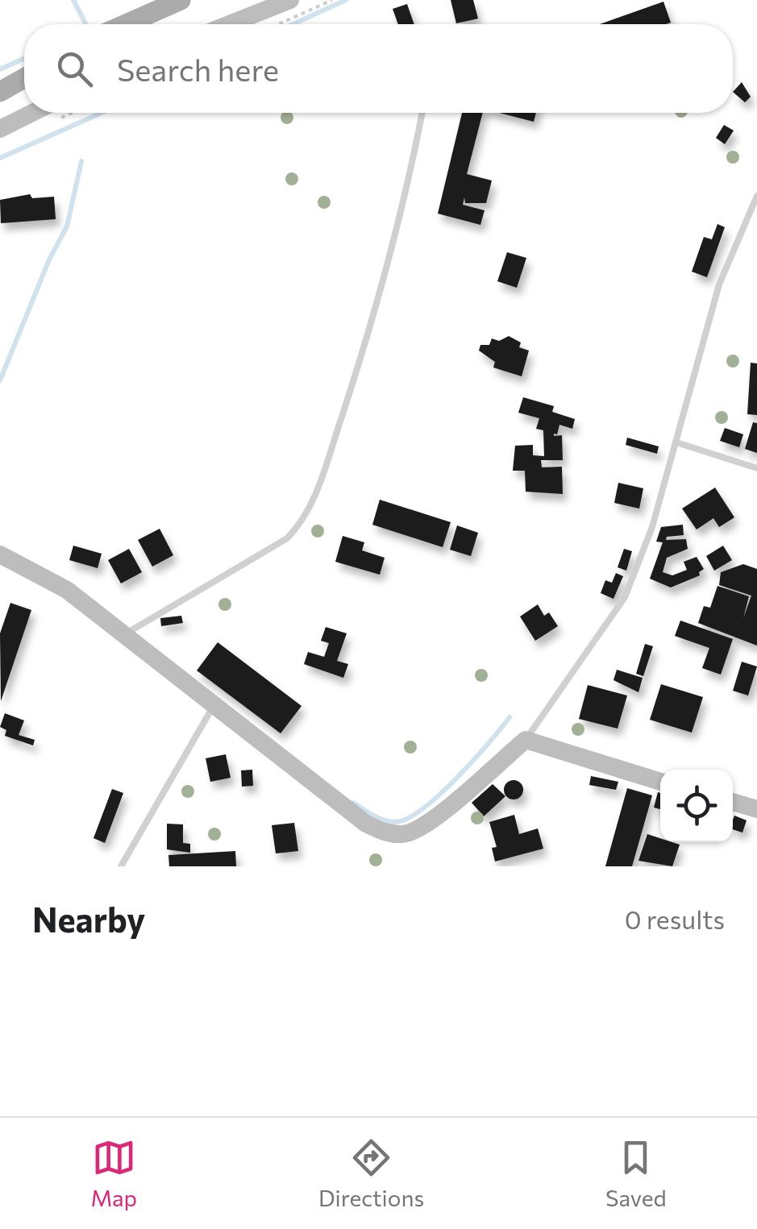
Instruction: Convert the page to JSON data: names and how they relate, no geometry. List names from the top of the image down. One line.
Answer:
{"page":{"search":"Search here","heading":["Nearby","0 results"],"nav":["Map","Directions","Saved"]}}
